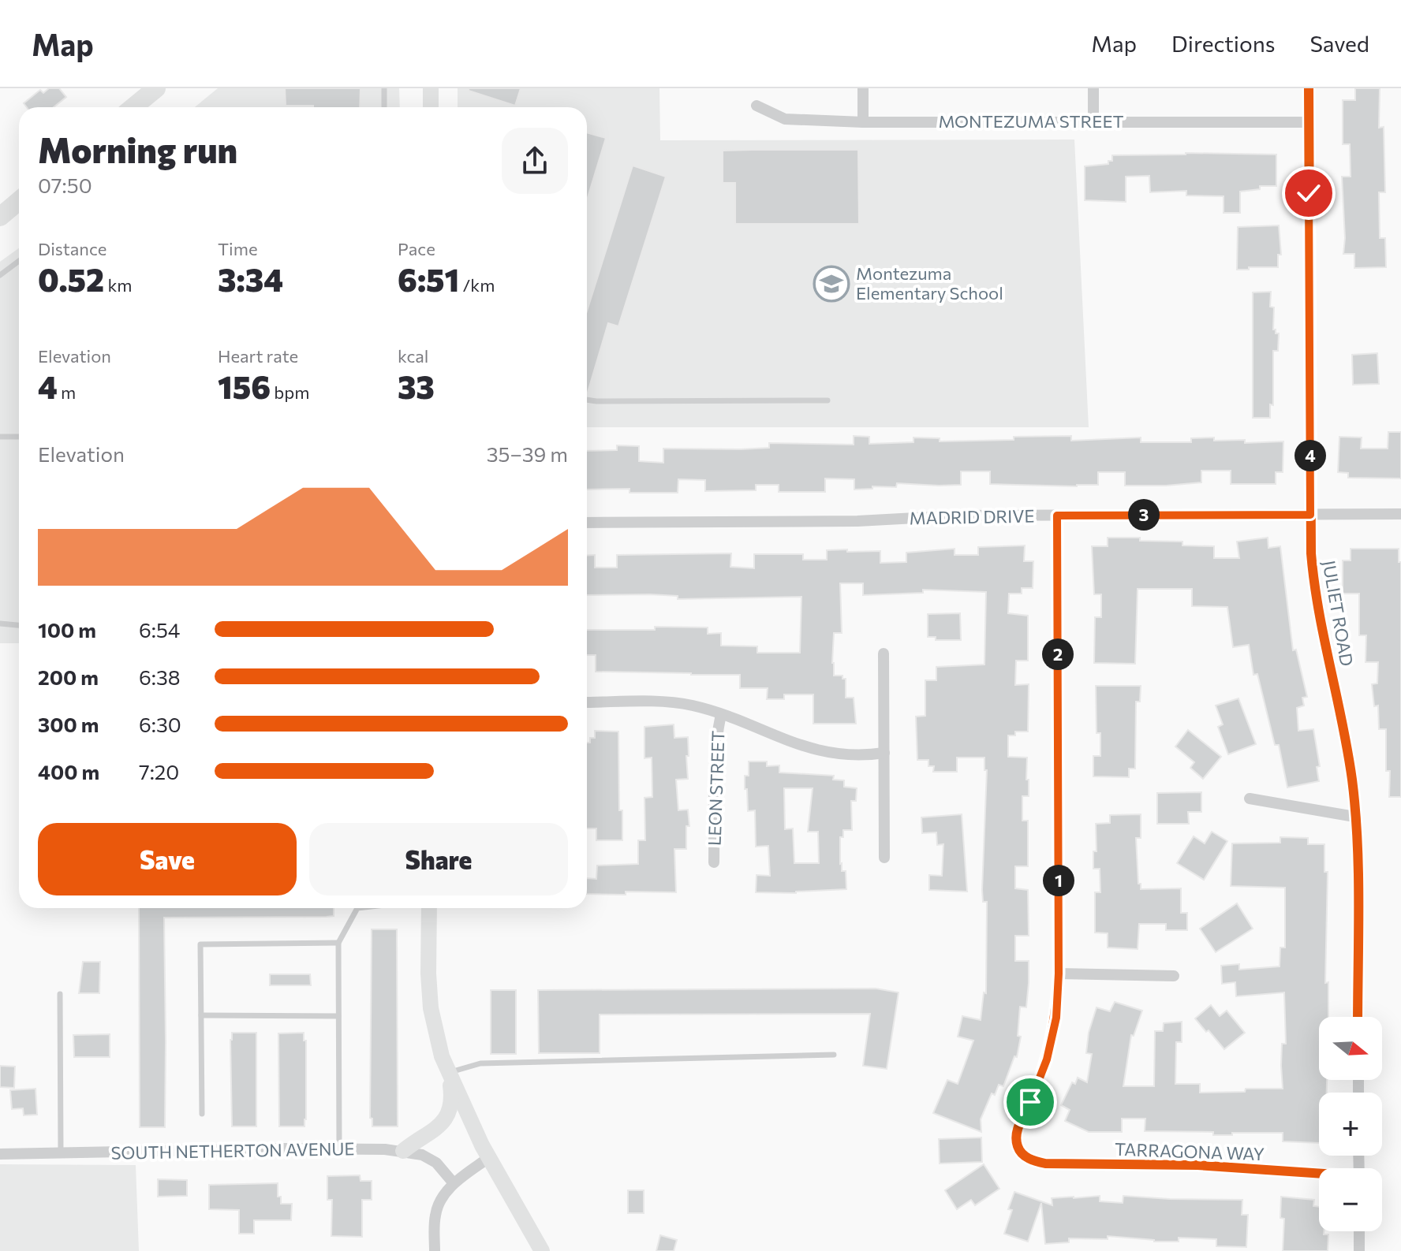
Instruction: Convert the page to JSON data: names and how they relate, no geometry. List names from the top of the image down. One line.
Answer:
{"streets":{"street":["MONTEZUMA STREET","MADRID DRIVE","JULIET ROAD","LEON STREET","SOUTH NETHERTON AVENUE","TARRAGONA WAY"]},"crossings":[["MONTEZUMA STREET","JULIET ROAD"],["MADRID DRIVE","JULIET ROAD"]],"places":{"school or university":["Montezuma Elementary School"]},"north":"right","page":{"header":"Map","nav":["Map","Directions","Saved"],"heading":["Morning run","07:50"],"stats":[["Distance","0.52 km"],["Time","3:34"],["Pace","6:51 /km"],["Elevation","4 m"],["Heart rate","156 bpm"],["kcal","33"]],"chart":["Elevation","35–39 m"],"pins":["4","3","2","1"],"list":[{"name":"100 m","note":"6:54"},{"name":"200 m","note":"6:38"},{"name":"300 m","note":"6:30"},{"name":"400 m","note":"7:20"}],"buttons":["Save","Share"],"map_buttons":["+","−"]}}
